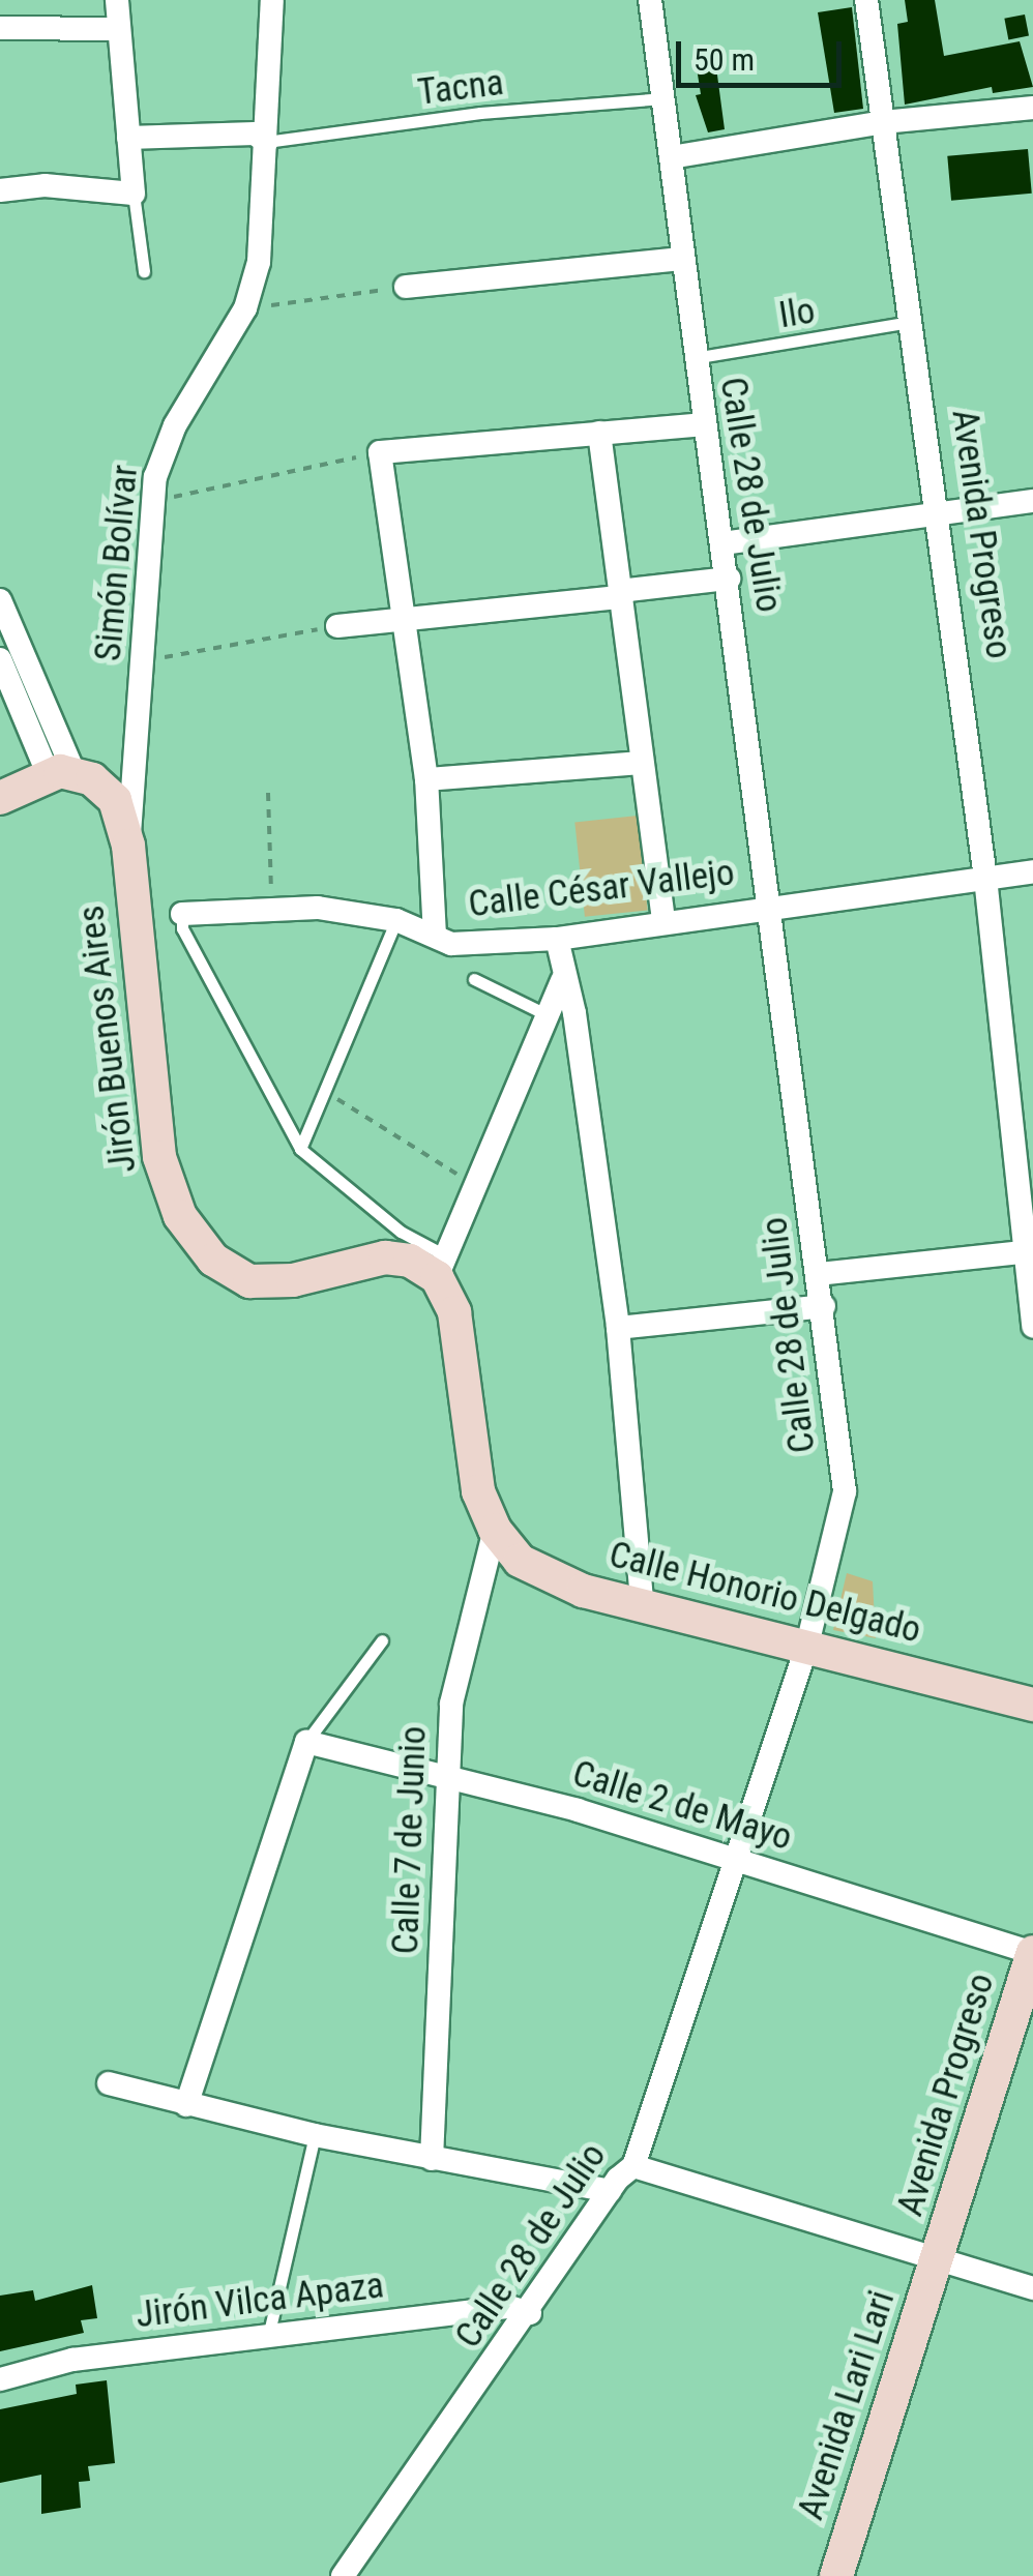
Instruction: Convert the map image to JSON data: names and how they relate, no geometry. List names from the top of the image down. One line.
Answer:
{"streets":{"street":["Calle 28 de Julio","Avenida Progreso","Simón Bolívar","Calle César Vallejo","Jirón Buenos Aires","Calle Honorio Delgado","Calle 2 de Mayo","Calle 7 de Junio","Jirón Vilca Apaza","Avenida Lari Lari"],"lane":["Tacna","Ilo"]},"crossings":[["Tacna","Calle 28 de Julio"],["Tacna","Simón Bolívar"],["Ilo","Calle 28 de Julio"],["Ilo","Avenida Progreso"],["Calle 28 de Julio","Calle César Vallejo"],["Calle 28 de Julio","Calle Honorio Delgado"],["Calle 28 de Julio","Calle 2 de Mayo"],["Calle 28 de Julio","Jirón Vilca Apaza"],["Avenida Progreso","Calle César Vallejo"],["Avenida Progreso","Calle 2 de Mayo"],["Avenida Progreso","Avenida Lari Lari"],["Simón Bolívar","Jirón Buenos Aires"],["Calle Honorio Delgado","Calle 7 de Junio"],["Calle 2 de Mayo","Calle 7 de Junio"]],"scale_bar":"50 m"}
